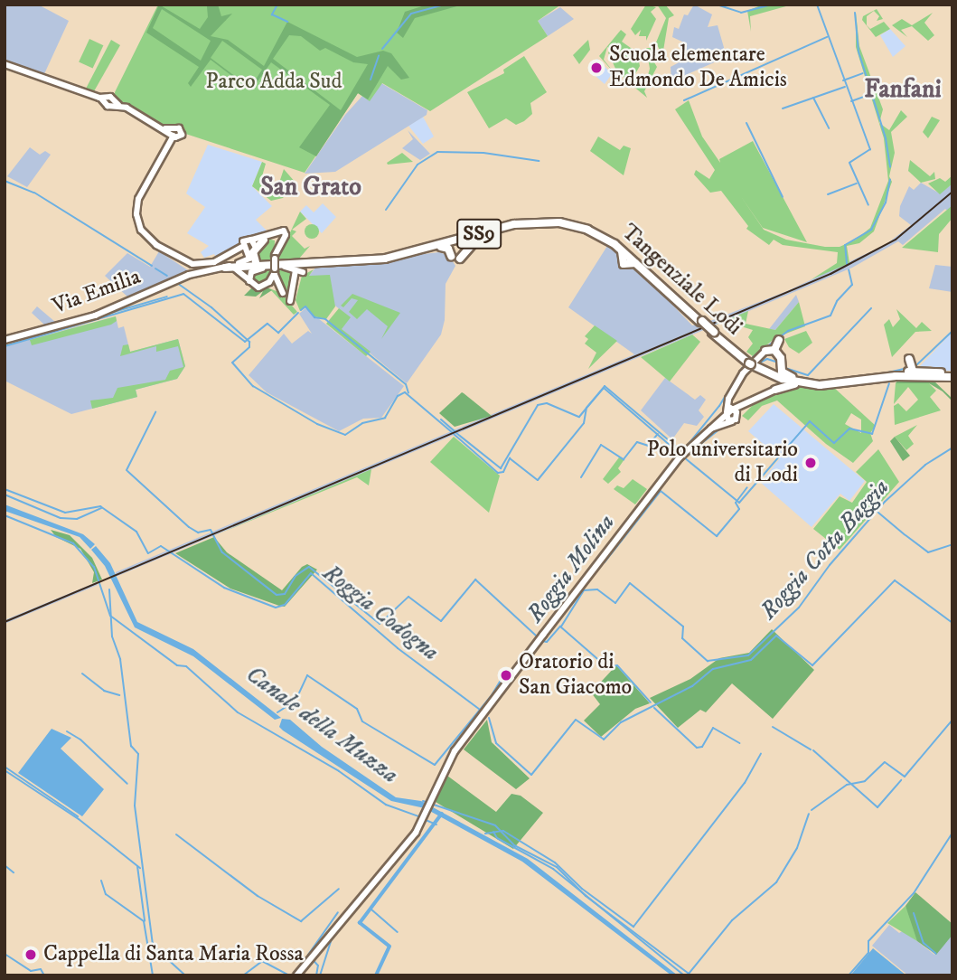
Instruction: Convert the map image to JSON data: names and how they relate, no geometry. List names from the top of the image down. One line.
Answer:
{"streets":{"highway":["SS9","Tangenziale Lodi"],"main road":["Via Emilia"]},"crossings":[["SS9","Tangenziale Lodi"],["Tangenziale Lodi","Via Emilia"]],"districts":["Fanfani","San Grato"],"water":["Roggia Cotta Baggia","Roggia Molina","Roggia Codogna","Canale della Muzza"],"parks":["Parco Adda Sud"],"places":["Scuola elementare Edmondo De Amicis","Polo universitario di Lodi","Oratorio di San Giacomo","Cappella di Santa Maria Rossa"]}
